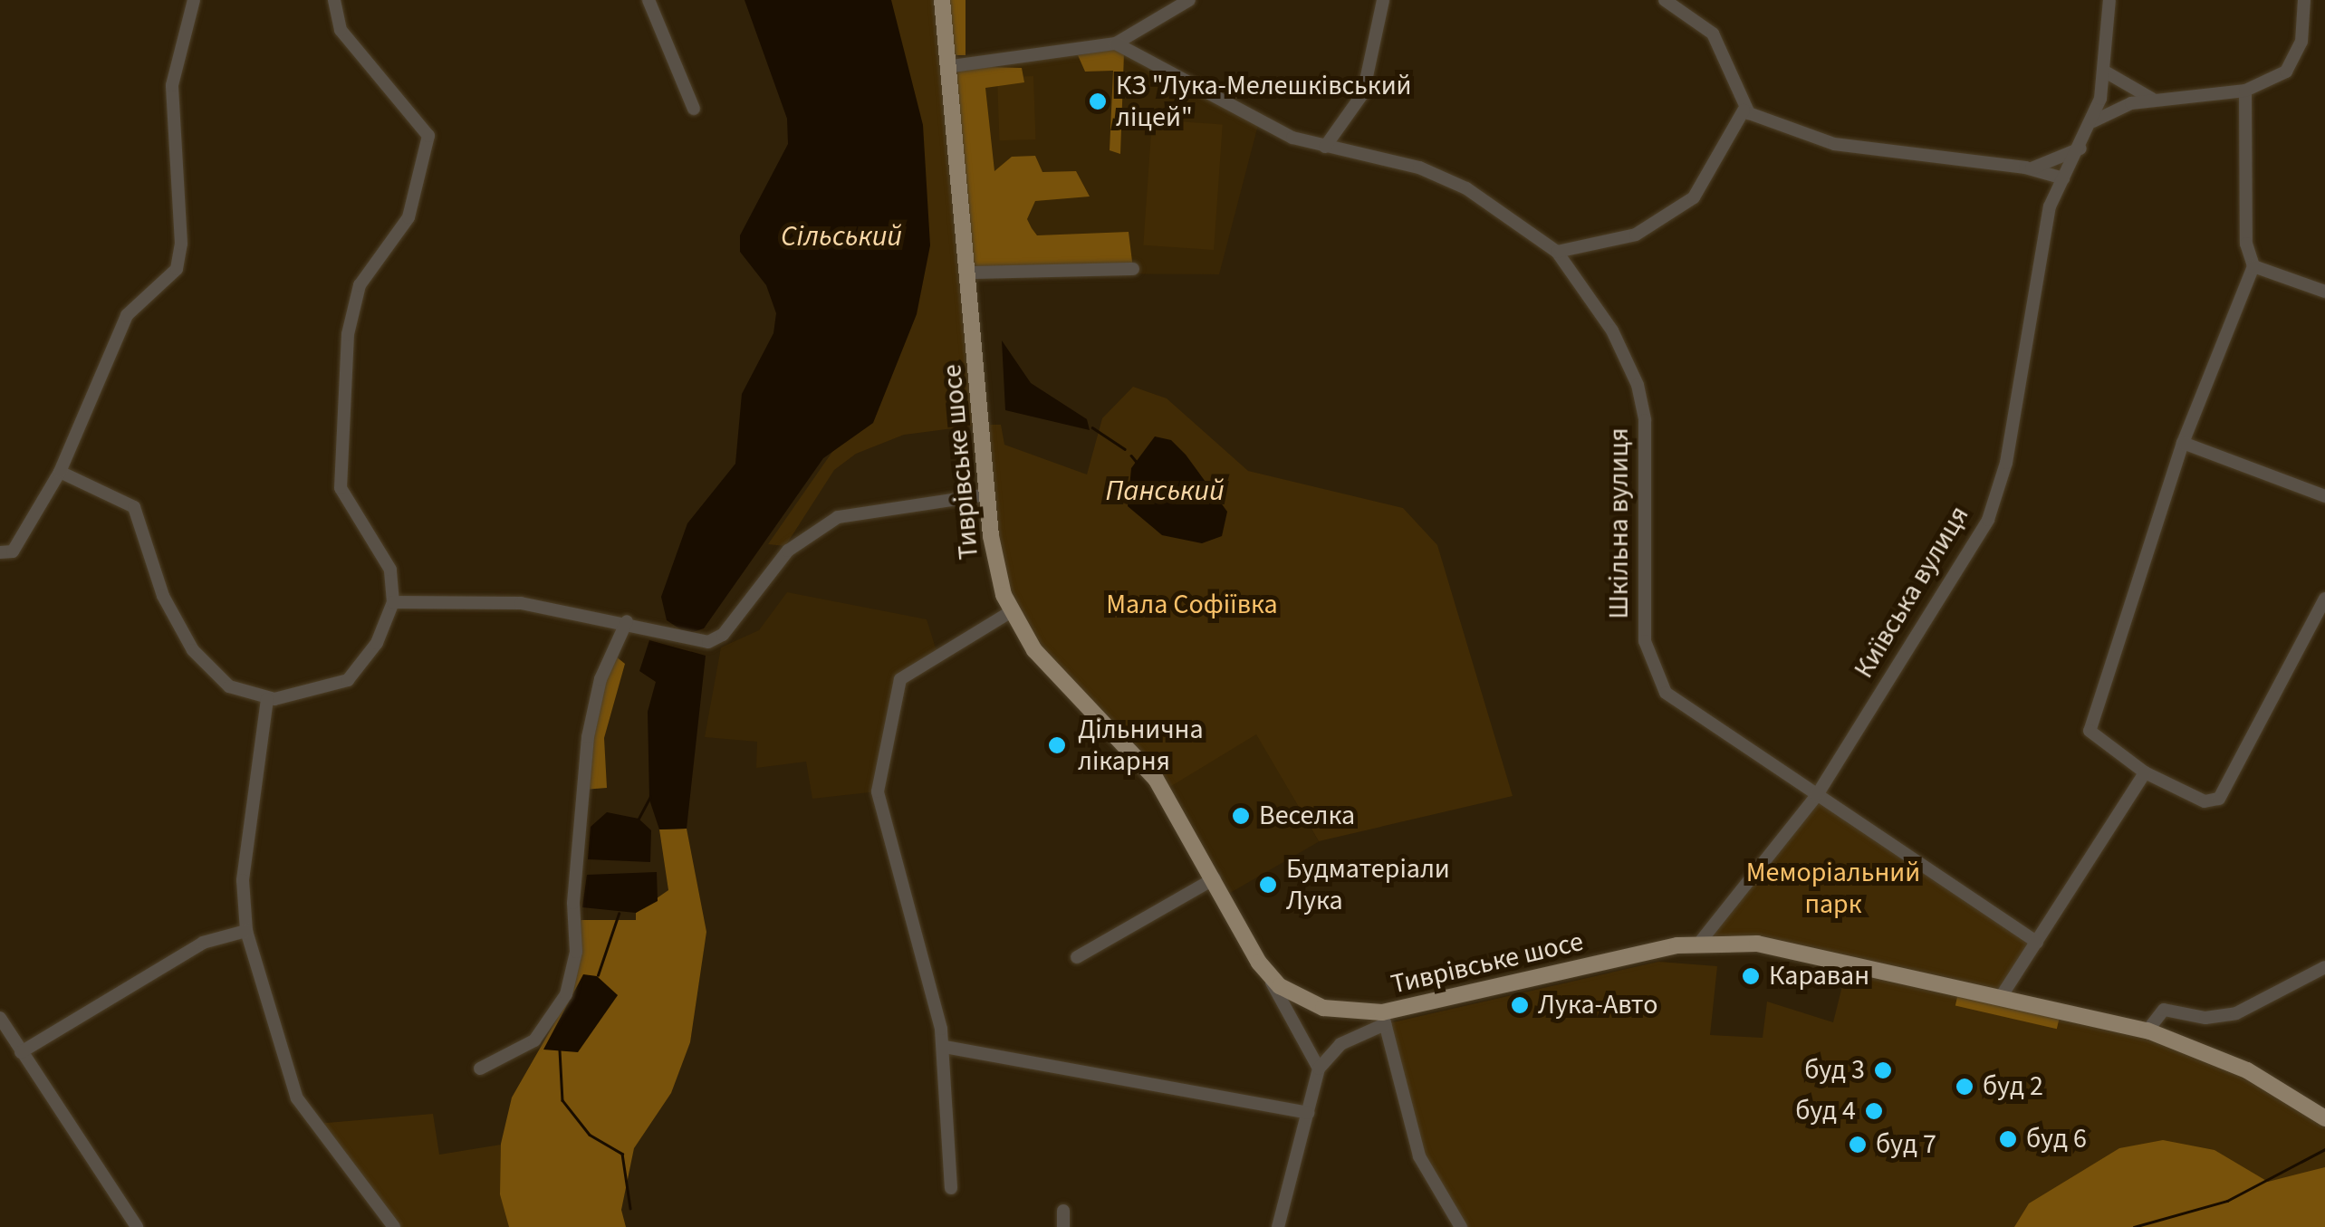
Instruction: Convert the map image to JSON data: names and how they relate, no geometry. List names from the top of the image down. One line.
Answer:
{"streets":{"main road":["Тиврівське шосе"],"street":["Шкільна вулиця","Київська вулиця"]},"crossings":[["Тиврівське шосе","Київська вулиця"],["Шкільна вулиця","Київська вулиця"]],"water":["Сільський","Панський"],"parks":["Мала Софіївка","Меморіальний парк"],"places":["КЗ \"Лука-Мелешківський ліцей\"","Дільнична лікарня","Веселка","Будматеріали Лука","Караван","Лука-Авто","буд 3","буд 2","буд 4","буд 6","буд 7"]}
